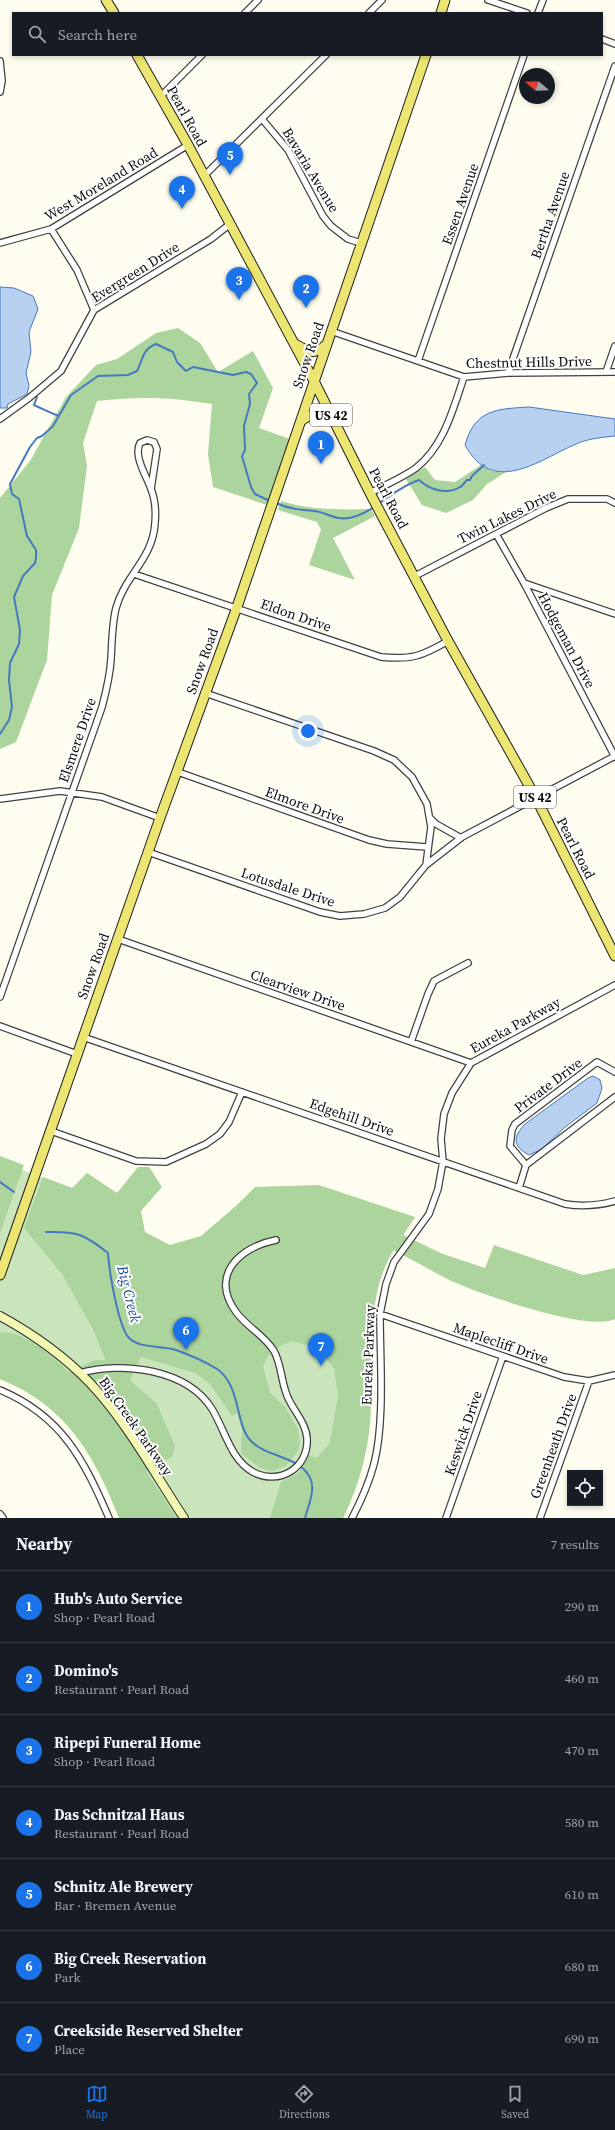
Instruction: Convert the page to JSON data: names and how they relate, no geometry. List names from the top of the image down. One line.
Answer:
{"streets":{"main road":["Pearl Road","Snow Road","US 42"],"street":["Bavaria Avenue","West Moreland Road","Essen Avenue","Bertha Avenue","Evergreen Drive","Chestnut Hills Drive","Twin Lakes Drive","Eldon Drive","Hodgeman Drive","Elsmere Drive","Elmore Drive","Lotusdale Drive","Clearview Drive","Eureka Parkway","Private Drive","Edgehill Drive","Maplecliff Drive","Big Creek Parkway","Keswick Drive","Greenheath Drive"]},"crossings":[["Pearl Road","West Moreland Road"],["Pearl Road","Evergreen Drive"],["Pearl Road","Snow Road"],["Pearl Road","Twin Lakes Drive"],["Pearl Road","Eldon Drive"],["Pearl Road","Lotusdale Drive"],["Bavaria Avenue","Snow Road"],["Essen Avenue","Chestnut Hills Drive"],["Bertha Avenue","Chestnut Hills Drive"],["Snow Road","Chestnut Hills Drive"],["Snow Road","Eldon Drive"],["Snow Road","Elmore Drive"],["Snow Road","Lotusdale Drive"],["Snow Road","Clearview Drive"],["Snow Road","Edgehill Drive"],["Twin Lakes Drive","Hodgeman Drive"],["Eldon Drive","Elsmere Drive"],["Hodgeman Drive","Lotusdale Drive"],["Clearview Drive","Eureka Parkway"],["Eureka Parkway","Edgehill Drive"],["Eureka Parkway","Maplecliff Drive"],["Maplecliff Drive","Keswick Drive"],["Maplecliff Drive","Greenheath Drive"]],"water":["Big Creek"],"north":"left","page":{"search":"Search here","pins":["5","4","3","2","1","6","7"],"heading":["Nearby","7 results"],"list":[{"mark":"1","name":"Hub's Auto Service","note":"Shop · Pearl Road","value":"290 m"},{"mark":"2","name":"Domino's","note":"Restaurant · Pearl Road","value":"460 m"},{"mark":"3","name":"Ripepi Funeral Home","note":"Shop · Pearl Road","value":"470 m"},{"mark":"4","name":"Das Schnitzal Haus","note":"Restaurant · Pearl Road","value":"580 m"},{"mark":"5","name":"Schnitz Ale Brewery","note":"Bar · Bremen Avenue","value":"610 m"},{"mark":"6","name":"Big Creek Reservation","note":"Park","value":"680 m"},{"mark":"7","name":"Creekside Reserved Shelter","note":"Place","value":"690 m"}],"nav":["Map","Directions","Saved"]}}
